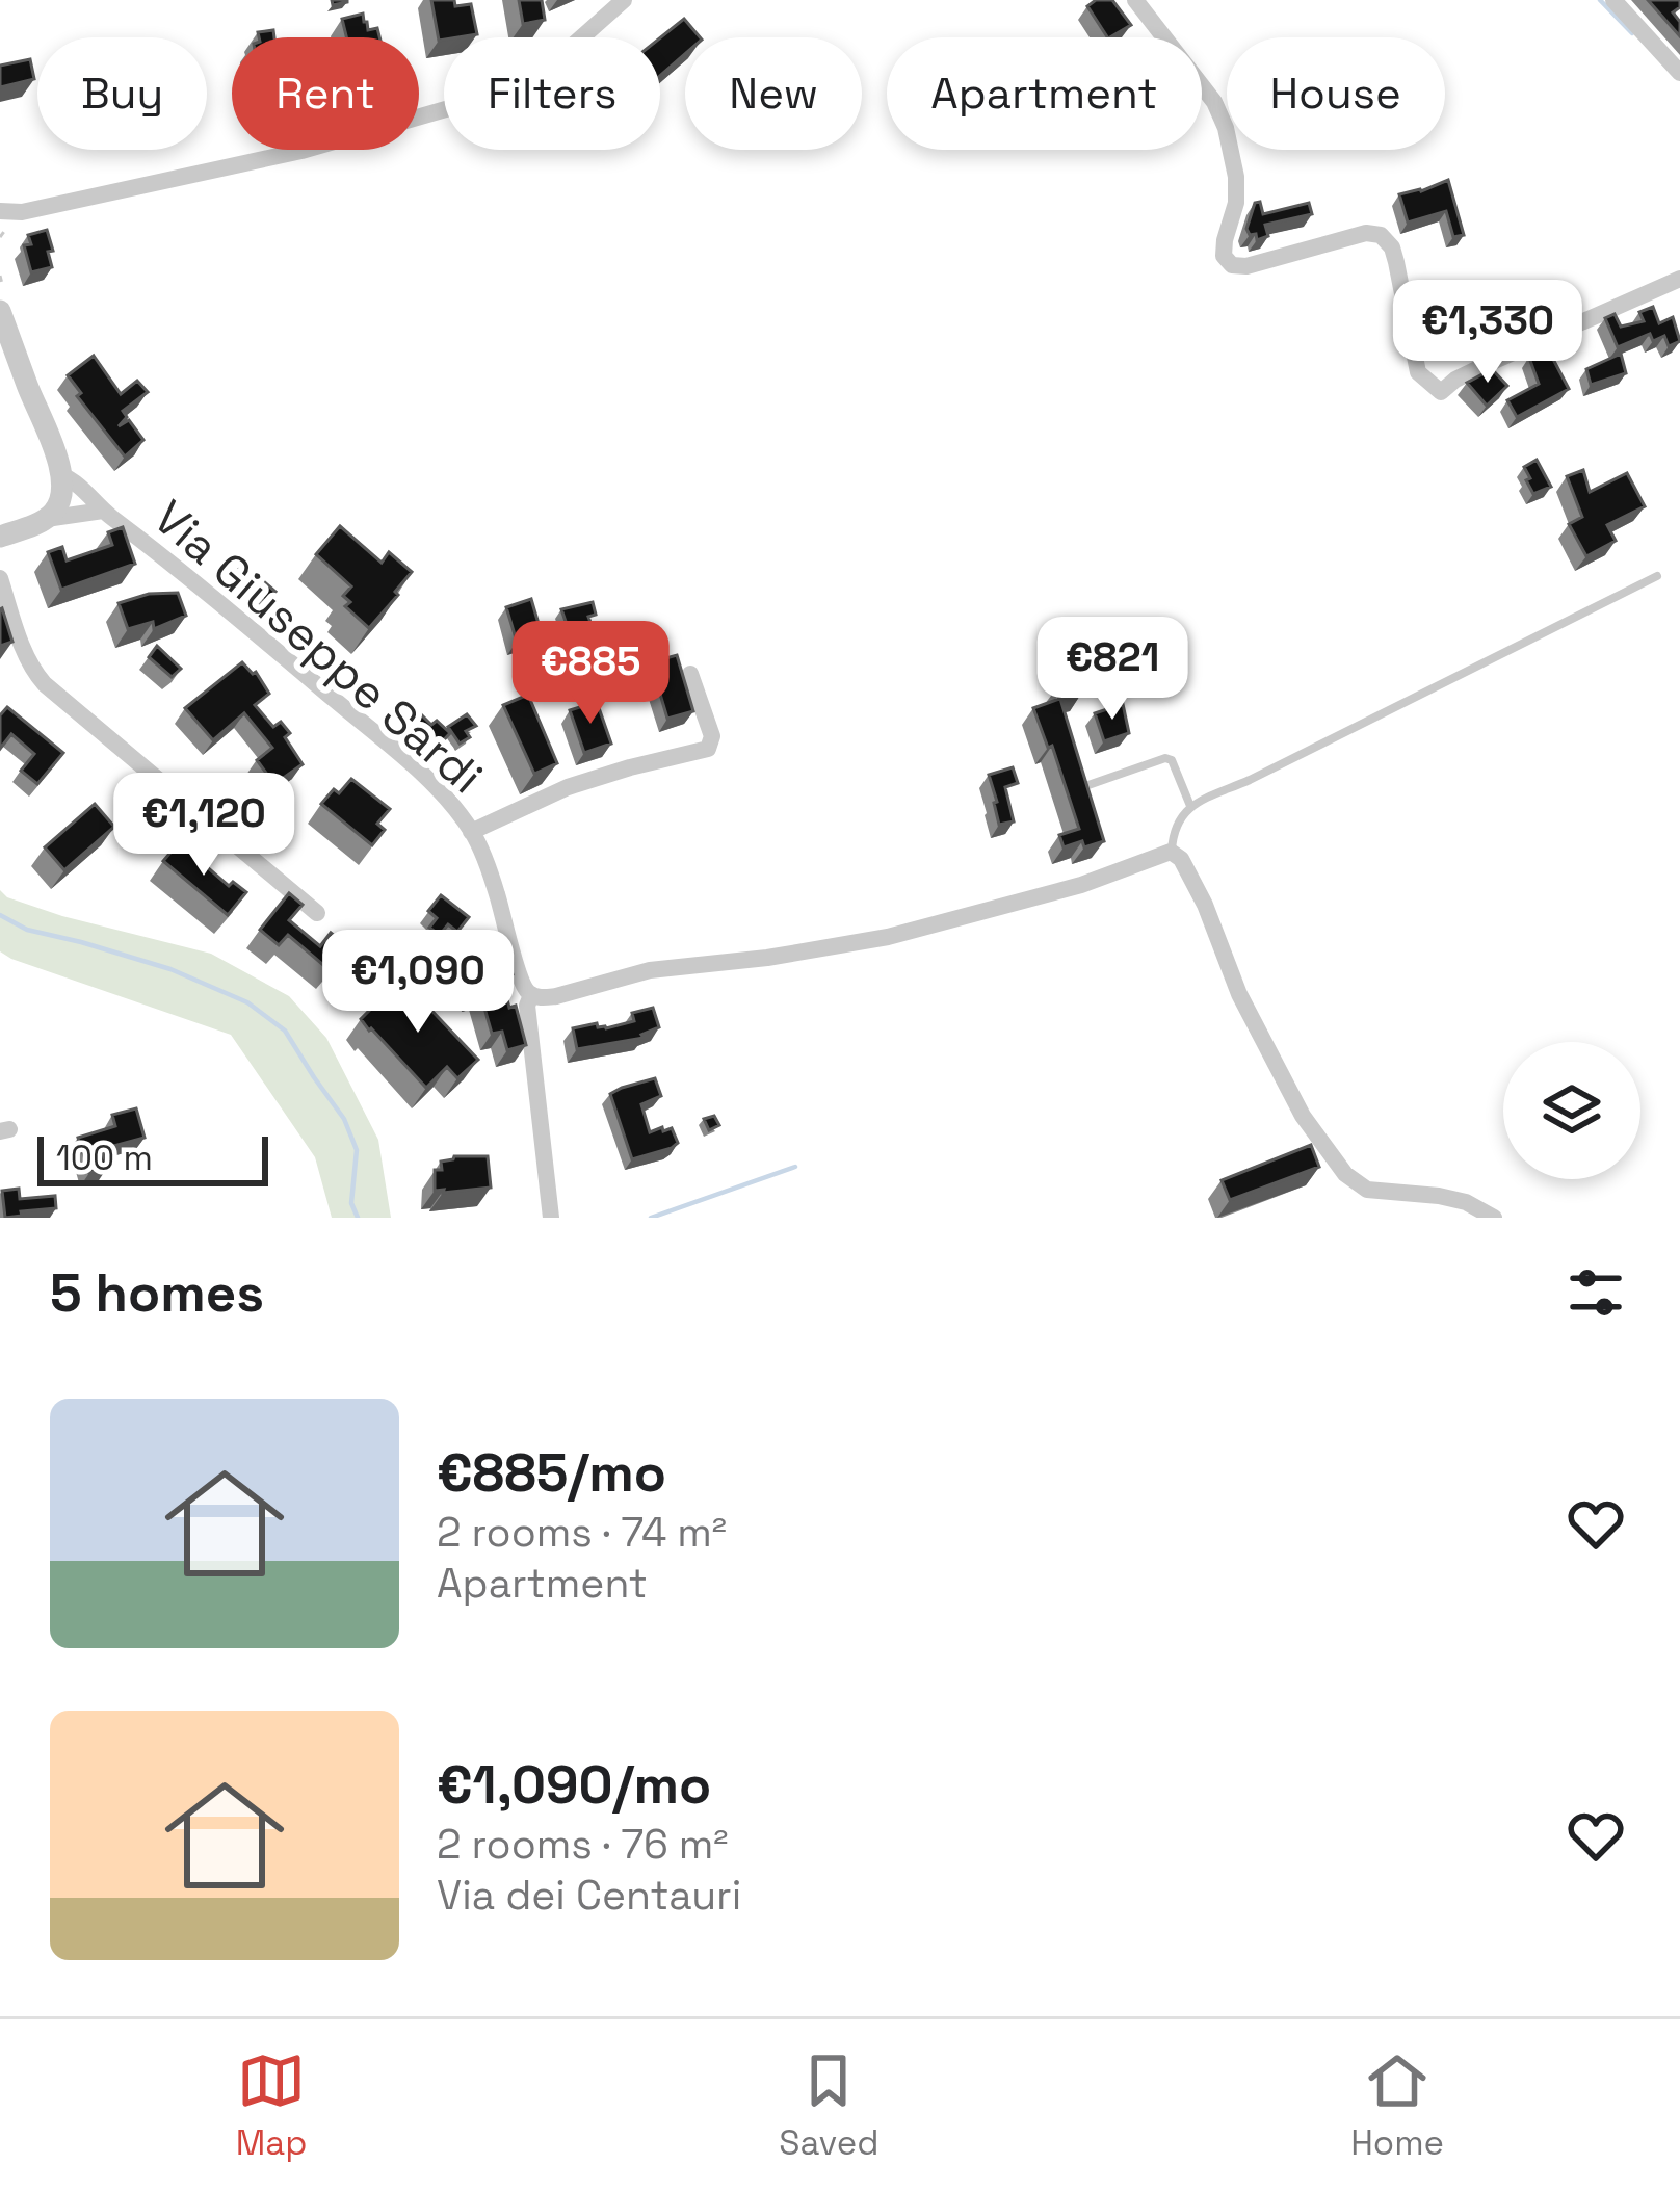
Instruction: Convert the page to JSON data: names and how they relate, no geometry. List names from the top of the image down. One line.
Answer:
{"streets":{"street":["Via Giuseppe Sardi"]},"scale_bar":"100 m","page":{"chip":["Buy","Rent","Filters","New","Apartment","House"],"price":["€1,330","€821","€885","€1,120","€1,090"],"scale":"100 m","heading":"5 homes","list":[{"name":"€885/mo","note":"2 rooms · 74 m² · Apartment"},{"name":"€1,090/mo","note":"2 rooms · 76 m² · Via dei Centauri"}],"tabs":["Map","Saved","Home"]}}
